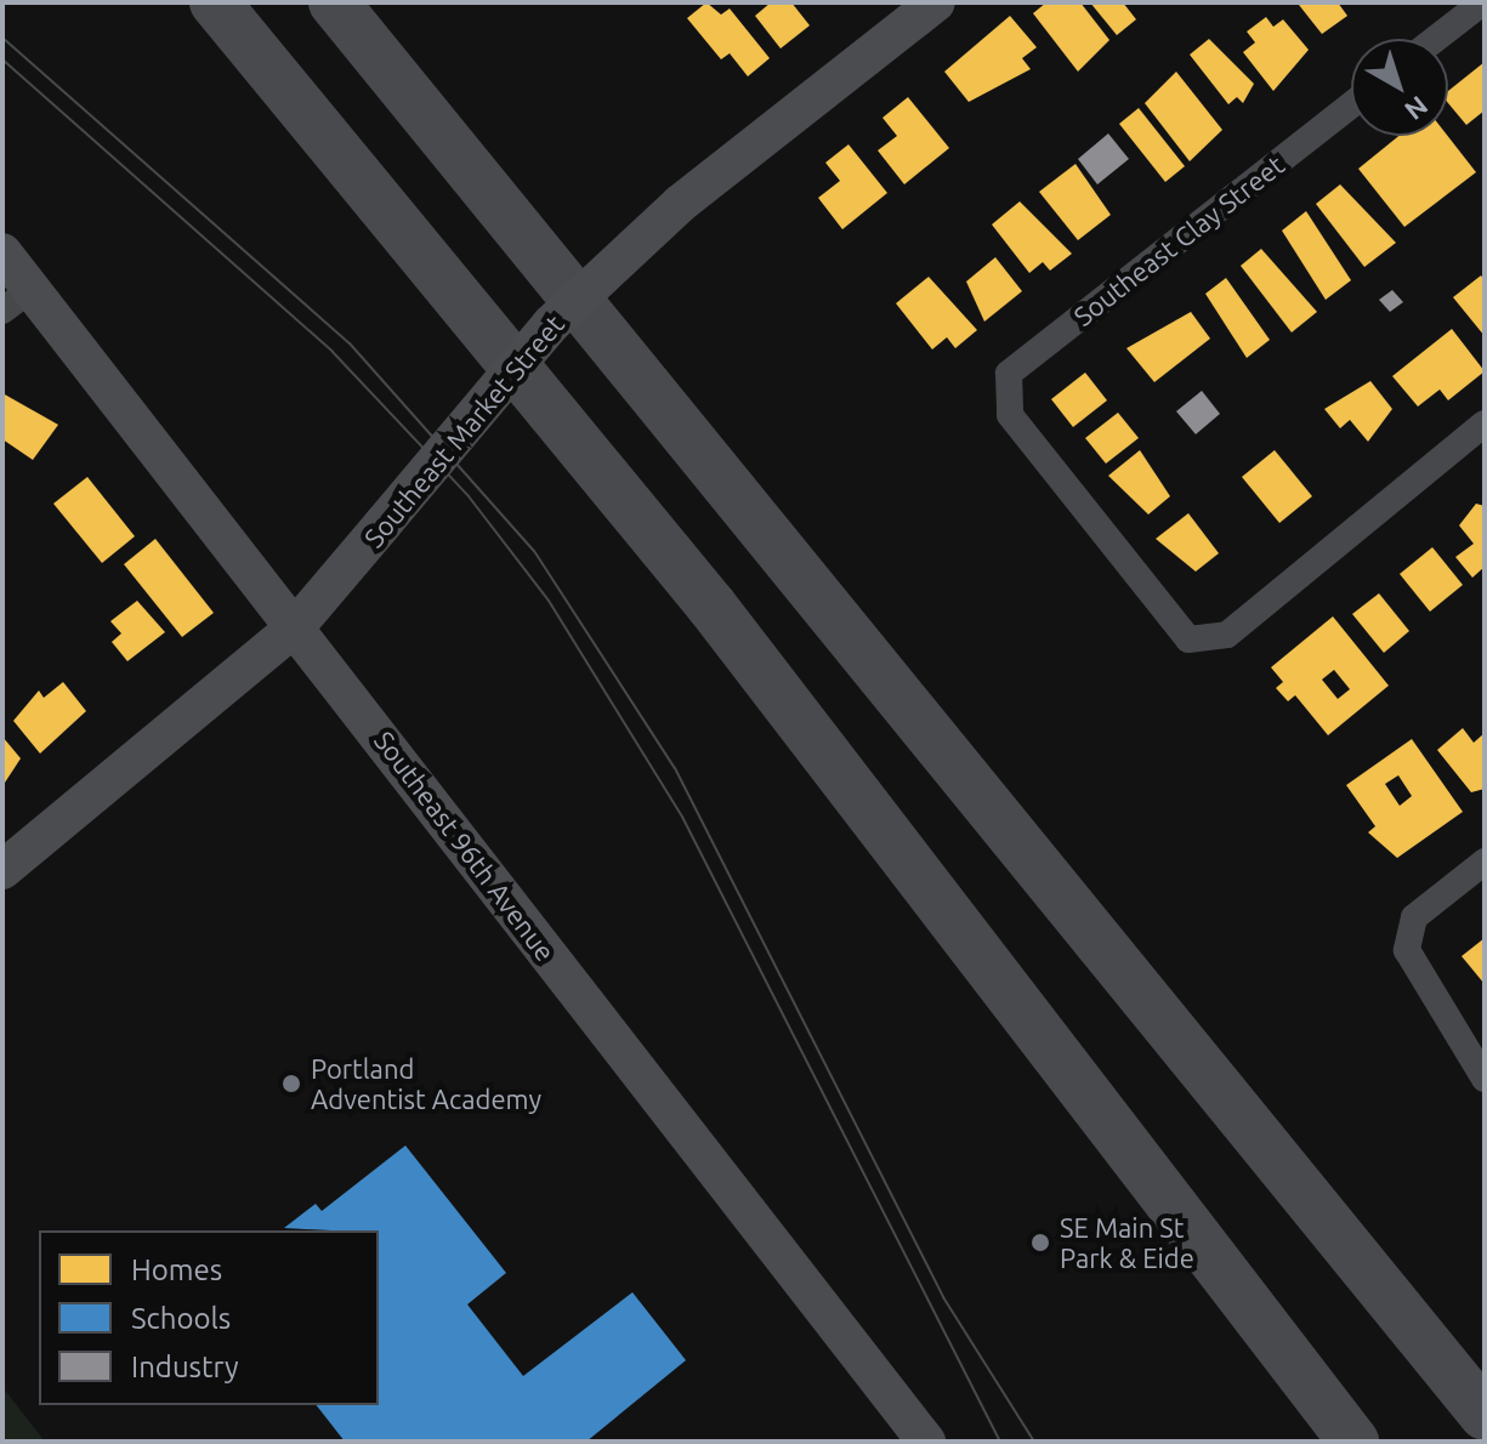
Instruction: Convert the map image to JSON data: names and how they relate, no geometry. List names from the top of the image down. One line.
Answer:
{"streets":{"street":["Southeast Clay Street","Southeast Market Street","Southeast 96th Avenue"]},"crossings":[["Southeast Market Street","Southeast 96th Avenue"]],"places":["Portland Adventist Academy","SE Main St Park & Eide"],"legend":["Homes","Schools","Industry"],"north":"bottom right"}
